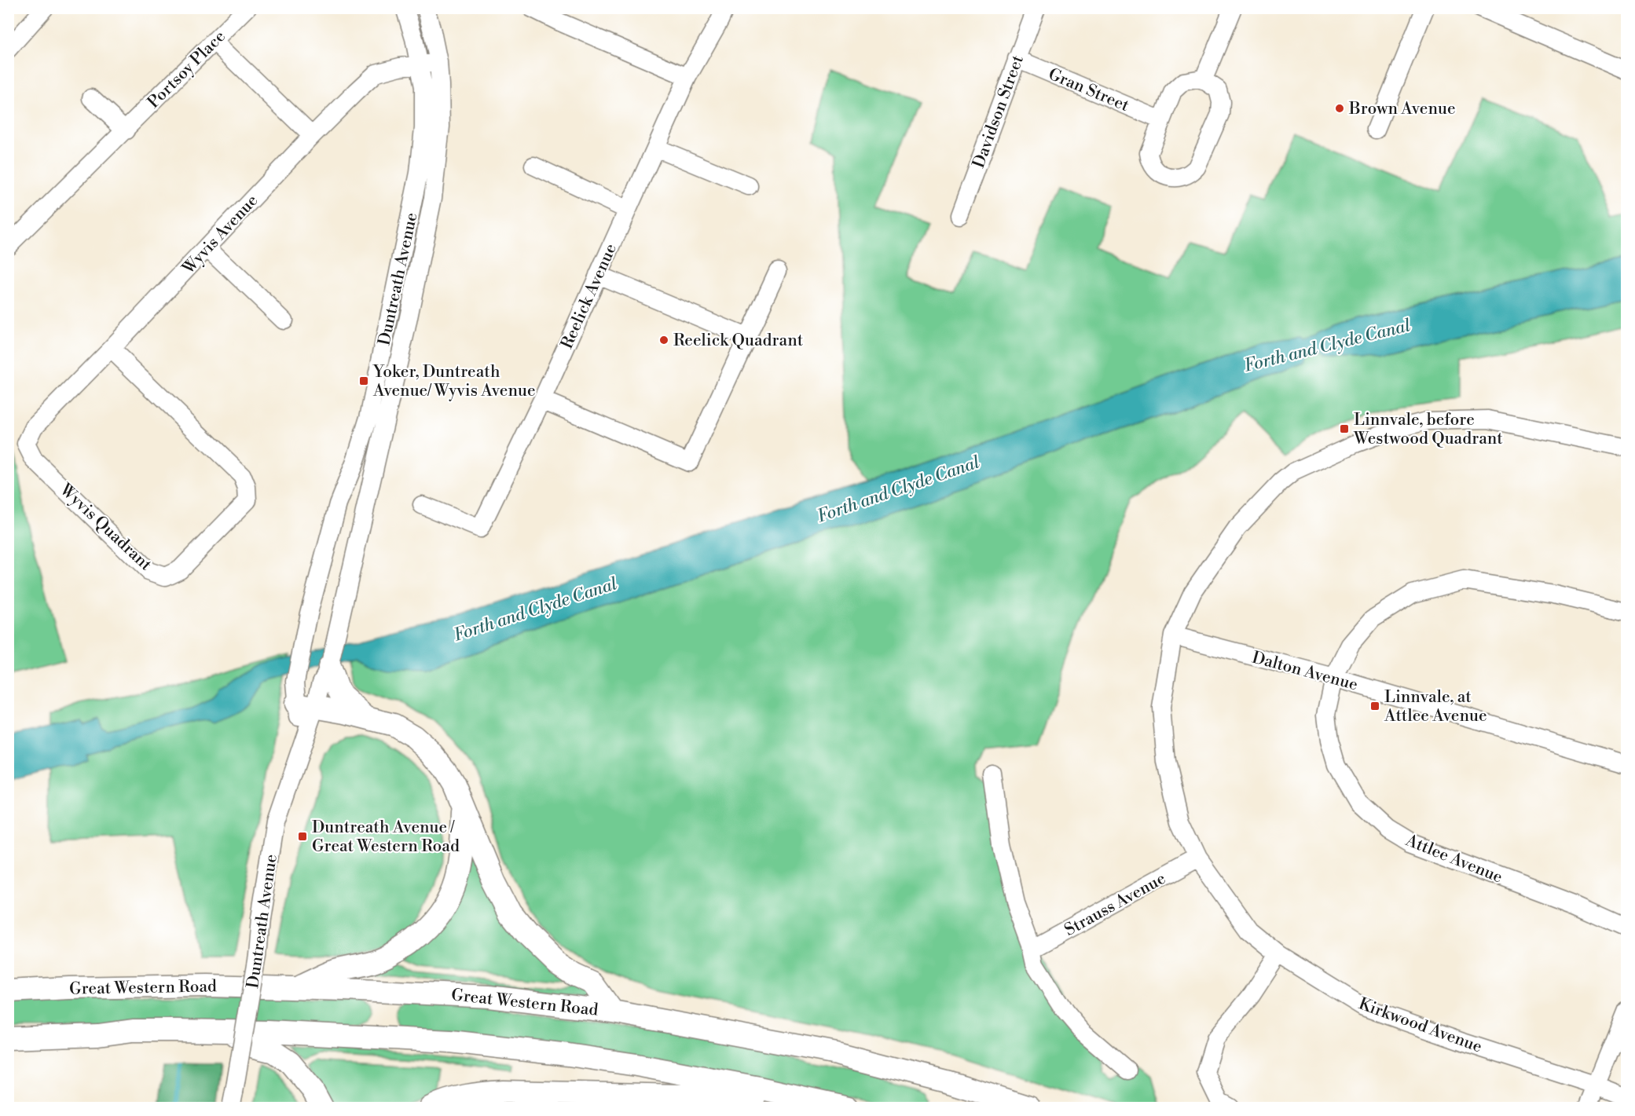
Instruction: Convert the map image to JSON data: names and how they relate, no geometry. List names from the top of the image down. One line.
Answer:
{"streets":{"main road":["Great Western Road"],"street":["Portsoy Place","Gran Street","Davidson Street","Wyvis Avenue","Duntreath Avenue","Reelick Avenue","Wyvis Quadrant","Dalton Avenue","Attlee Avenue","Strauss Avenue","Kirkwood Avenue"]},"crossings":[["Gran Street","Davidson Street"],["Wyvis Avenue","Duntreath Avenue"],["Wyvis Avenue","Wyvis Quadrant"],["Dalton Avenue","Attlee Avenue"],["Dalton Avenue","Kirkwood Avenue"],["Strauss Avenue","Kirkwood Avenue"]],"water":["Forth and Clyde Canal"],"places":{"other":["Brown Avenue","Reelick Quadrant"],"transit":["Yoker, Duntreath Avenue/ Wyvis Avenue","Linnvale, before Westwood Quadrant","Linnvale, at Attlee Avenue","Duntreath Avenue / Great Western Road"]}}
